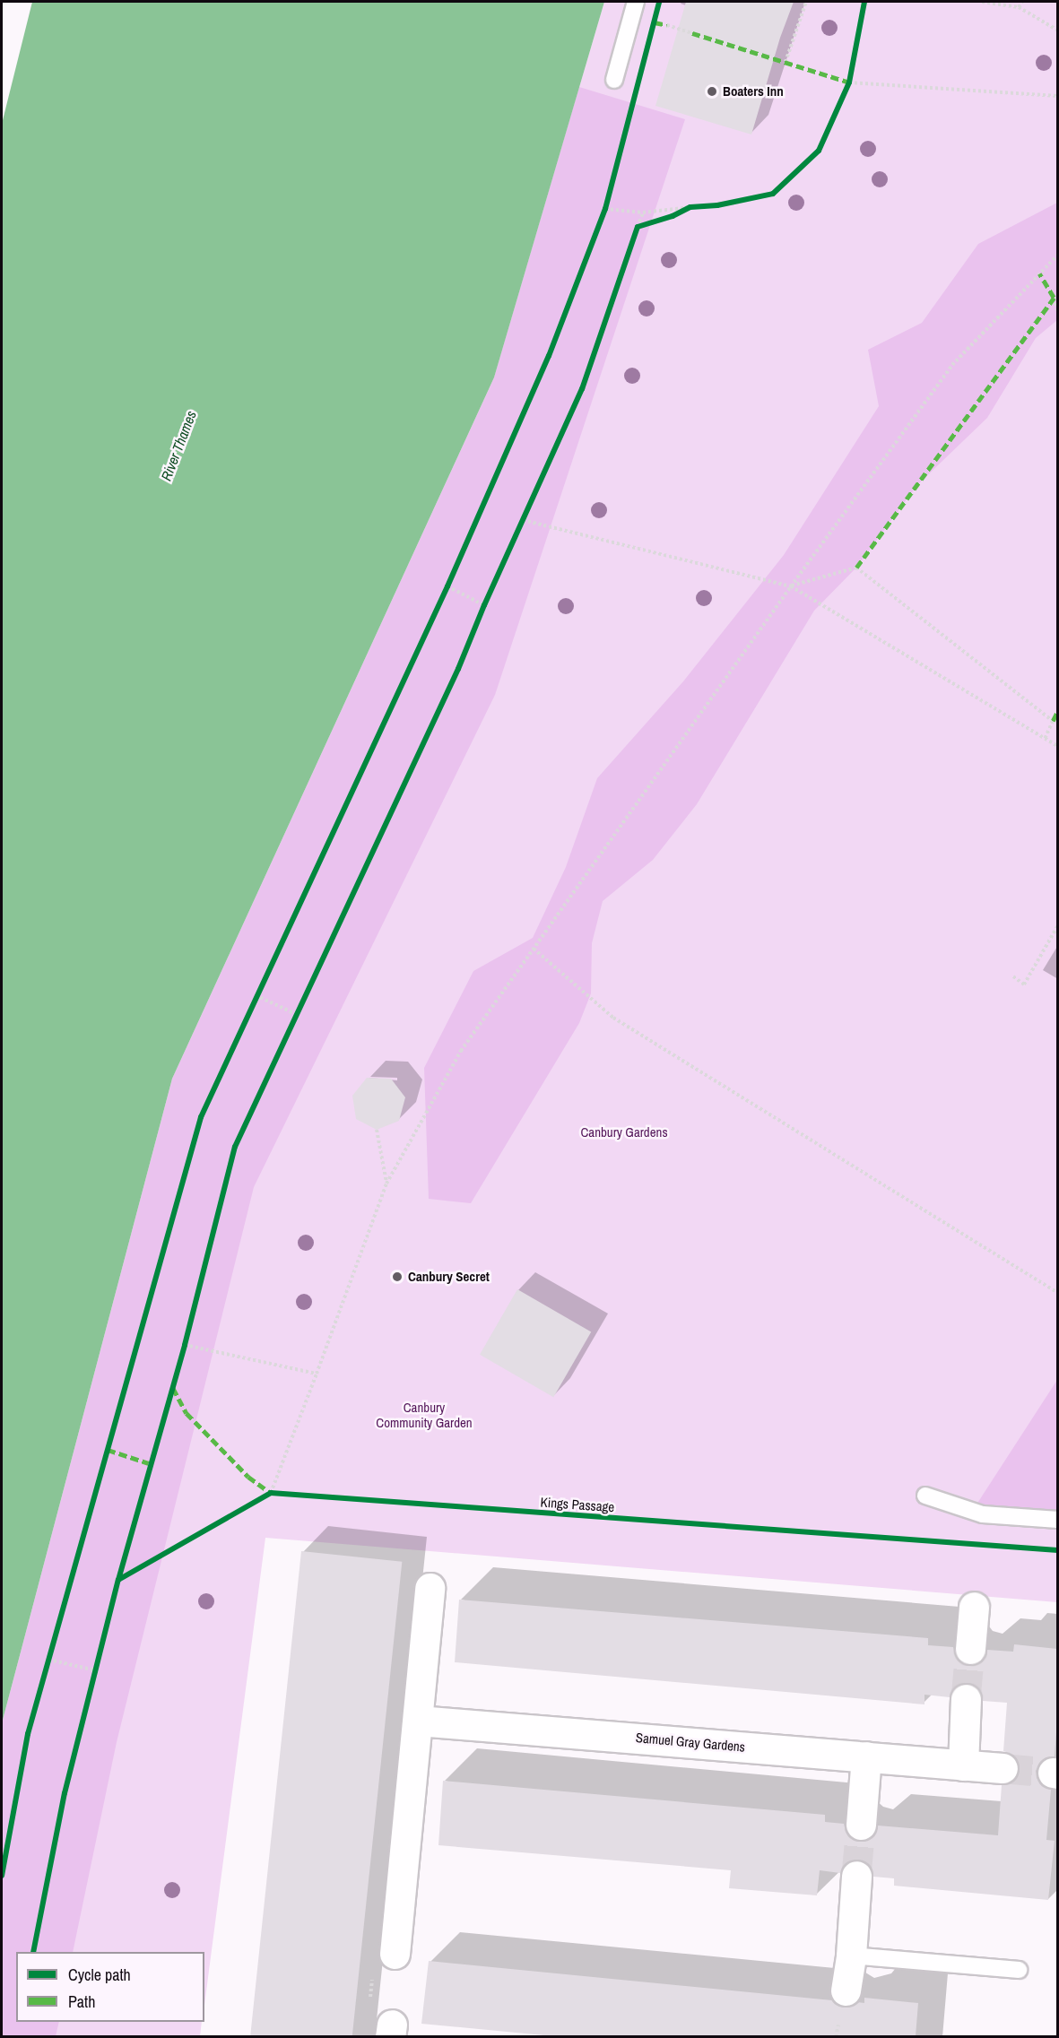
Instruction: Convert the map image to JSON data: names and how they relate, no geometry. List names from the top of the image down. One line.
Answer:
{"streets":{"street":["Samuel Gray Gardens"],"cycle path":["Kings Passage"]},"water":["River Thames"],"parks":["Canbury Gardens","Canbury Community Garden"],"places":["Boaters Inn","Canbury Secret"],"legend":["Cycle path","Path"]}
